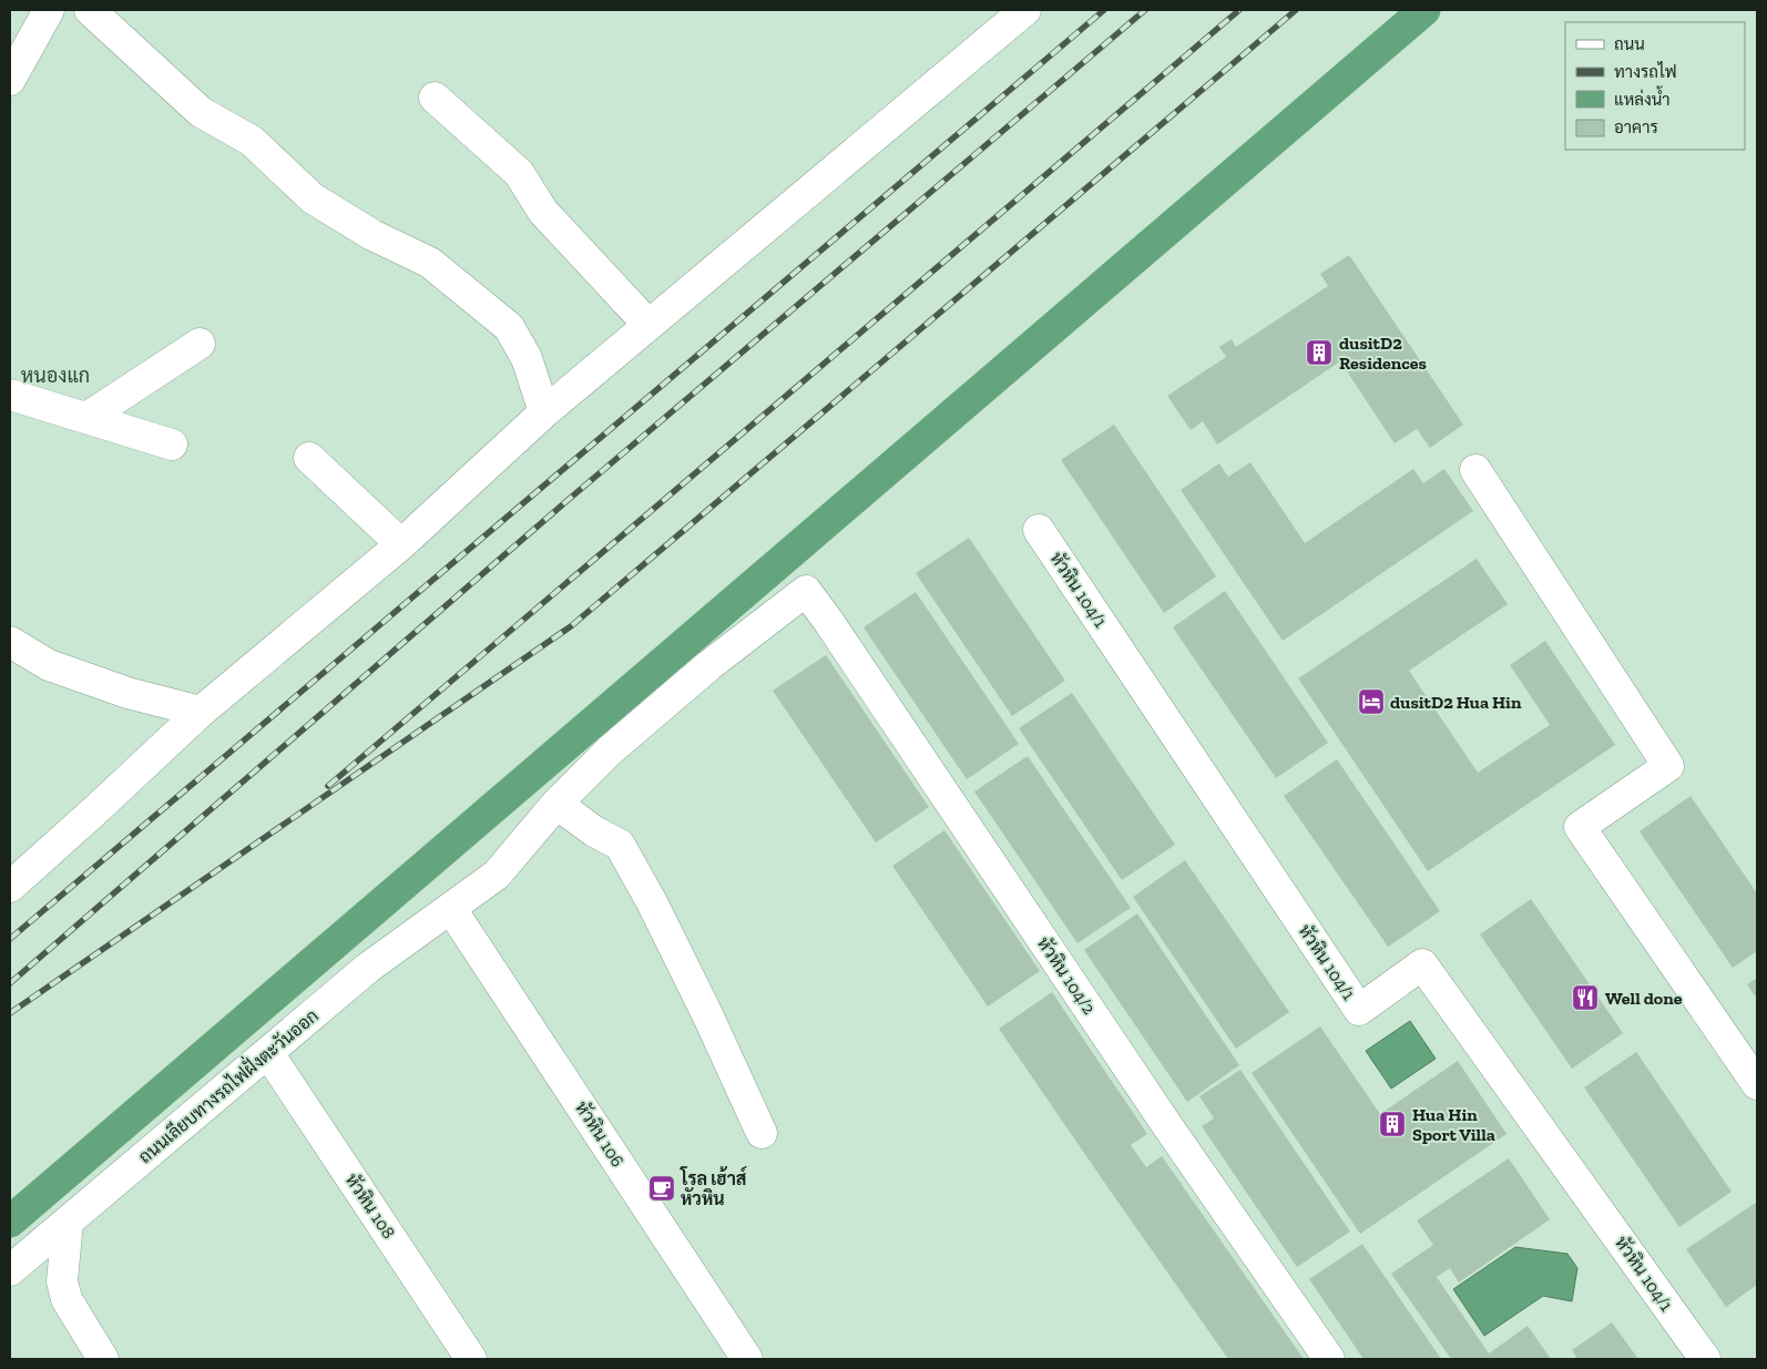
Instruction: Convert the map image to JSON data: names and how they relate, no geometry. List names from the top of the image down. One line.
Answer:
{"streets":{"street":["หัวหิน 104/1","หัวหิน 104/2","ถนนเลียบทางรถไฟฝั่งตะวันออก","หัวหิน 106","หัวหิน 108"]},"crossings":[["หัวหิน 104/2","ถนนเลียบทางรถไฟฝั่งตะวันออก"],["ถนนเลียบทางรถไฟฝั่งตะวันออก","หัวหิน 106"],["ถนนเลียบทางรถไฟฝั่งตะวันออก","หัวหิน 108"]],"districts":["หนองแก"],"places":{"building":["dusitD2 Residences","Hua Hin Sport Villa"],"hotel":["dusitD2 Hua Hin"],"restaurant":["Well done"],"cafe":["โรล เฮ้าส์ หัวหิน"]},"legend":["ถนน","ทางรถไฟ","แหล่งน้ำ","อาคาร"]}
